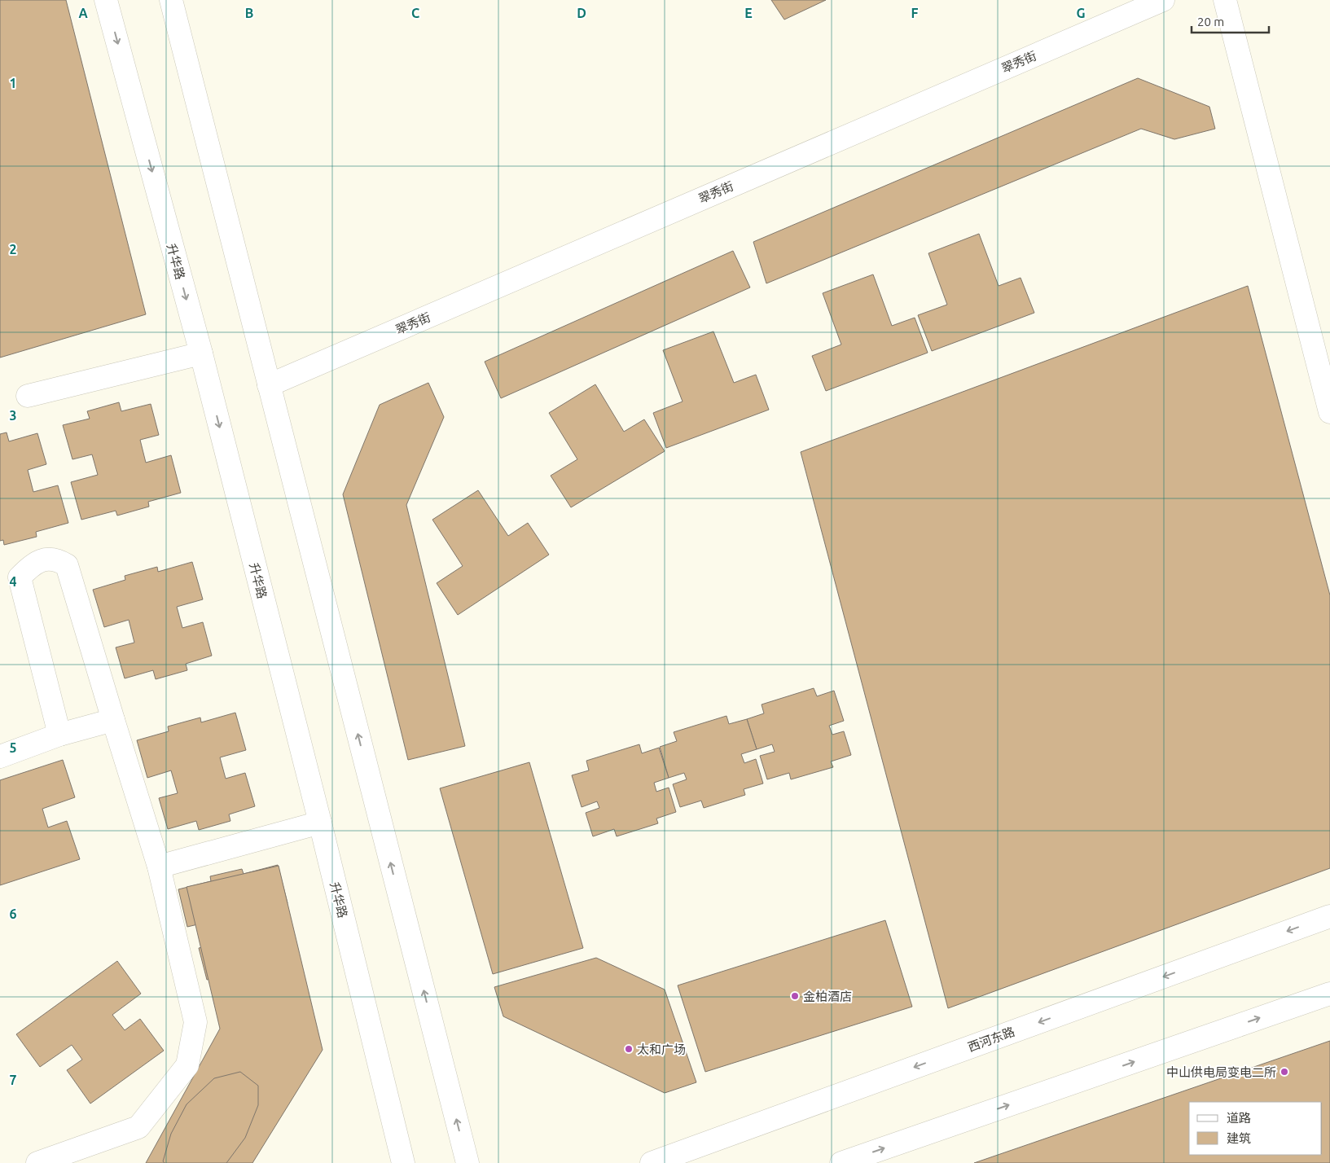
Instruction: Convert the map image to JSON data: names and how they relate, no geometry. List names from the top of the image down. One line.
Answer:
{"streets":{"street":["翠秀街","升华路","西河东路"]},"places":["金柏酒店","太和广场","中山供电局变电二所"],"legend":["道路","建筑"],"scale_bar":"20 m","grid":{"columns":["A","B","C","D","E","F","G"],"rows":["1","2","3","4","5","6","7"]}}
